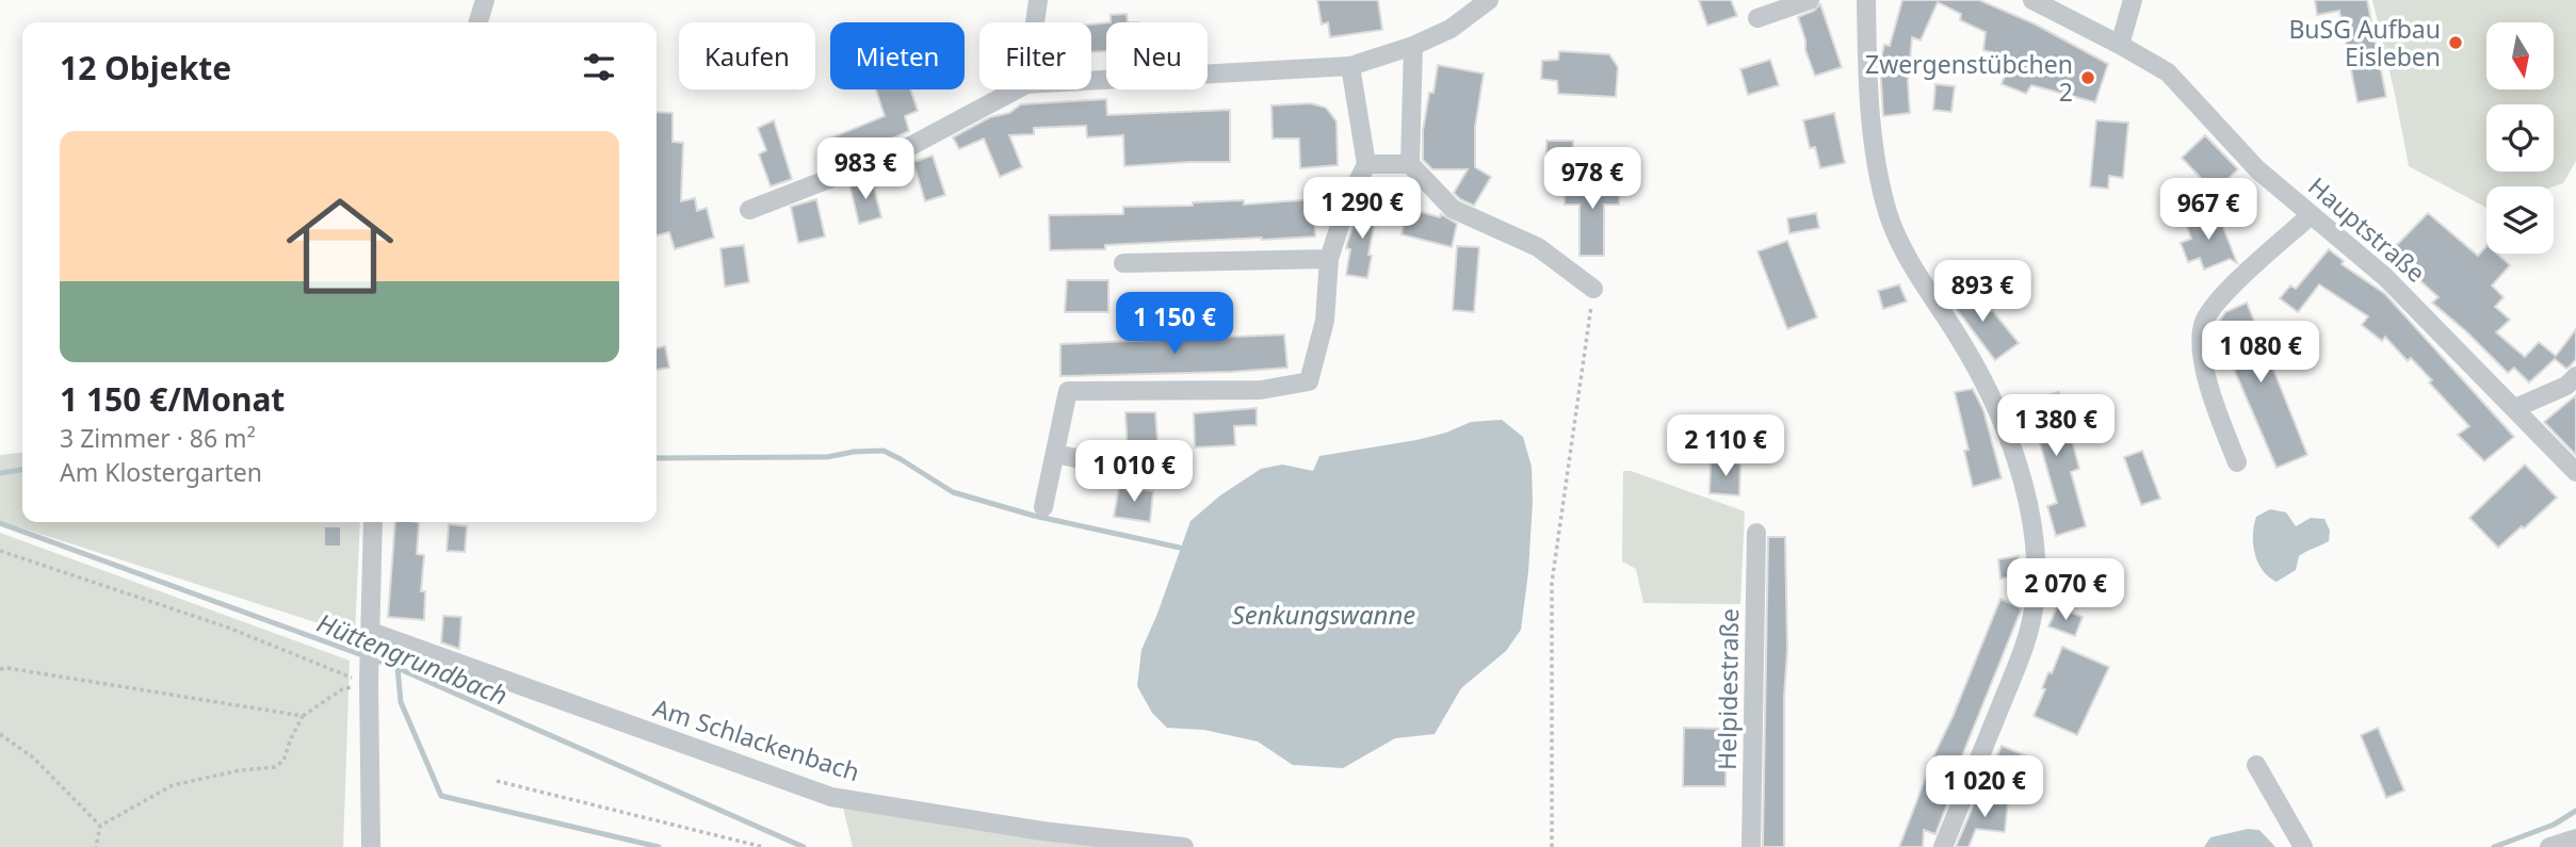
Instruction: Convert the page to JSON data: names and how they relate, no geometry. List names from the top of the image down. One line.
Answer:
{"streets":{"street":["Hauptstraße","Helpidestraße","Am Schlackenbach"]},"water":["Senkungswanne","Hüttengrundbach"],"places":["BuSG Aufbau Eisleben","Zwergenstübchen 2"],"north":"bottom","page":{"chip":["Kaufen","Mieten","Filter","Neu"],"heading":"12 Objekte","list":[{"name":"1 150 €/Monat","note":"3 Zimmer · 86 m² · Am Klostergarten"}],"price":["983 €","978 €","1 290 €","967 €","893 €","1 150 €","1 080 €","1 380 €","2 110 €","1 010 €","2 070 €","1 020 €"]}}
